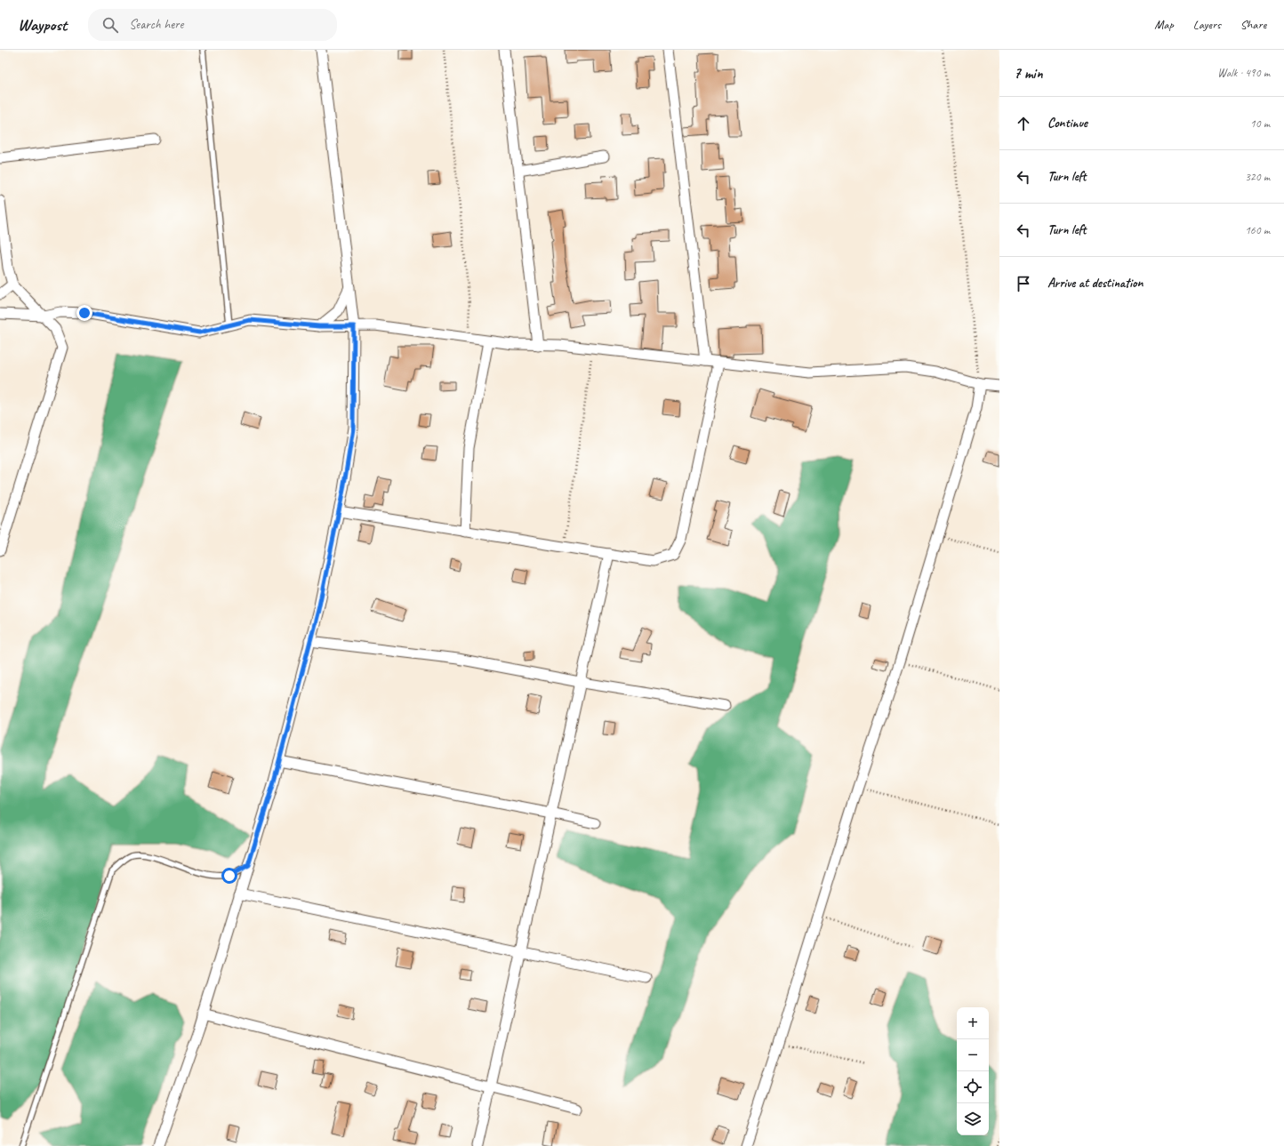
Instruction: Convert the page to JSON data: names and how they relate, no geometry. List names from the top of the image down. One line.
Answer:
{"page":{"header":"Waypost","search":"Search here","nav":["Map","Layers","Share"],"heading":["7 min","Walk · 490 m"],"list":[["Continue","10 m"],["Turn left","320 m"],["Turn left","160 m"],"Arrive at destination"],"map_buttons":["+","−"]}}
